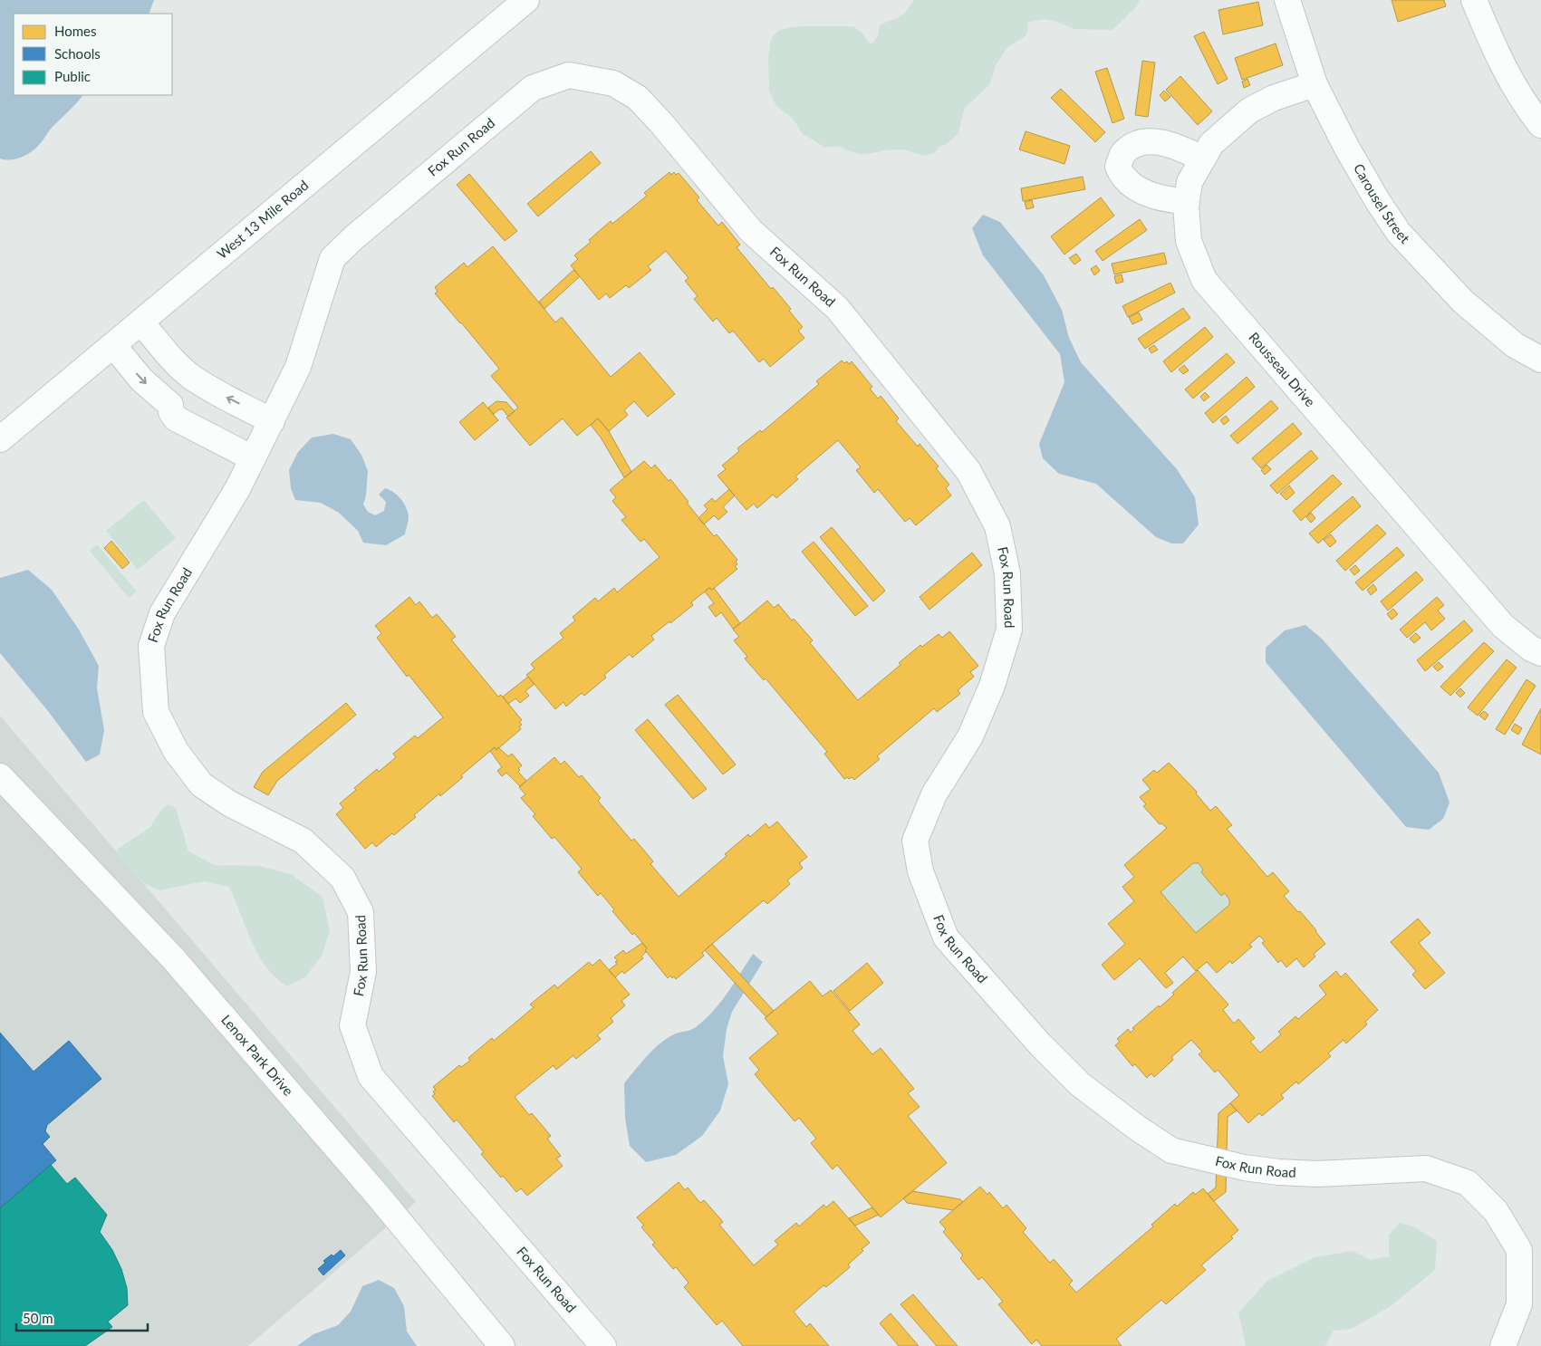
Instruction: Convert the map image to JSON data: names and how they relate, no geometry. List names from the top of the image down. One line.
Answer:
{"streets":{"street":["Fox Run Road","Carousel Street","West 13 Mile Road","Rousseau Drive","Lenox Park Drive"]},"crossings":[["Carousel Street","Rousseau Drive"]],"legend":["Homes","Schools","Public"],"scale_bar":"50 m"}
